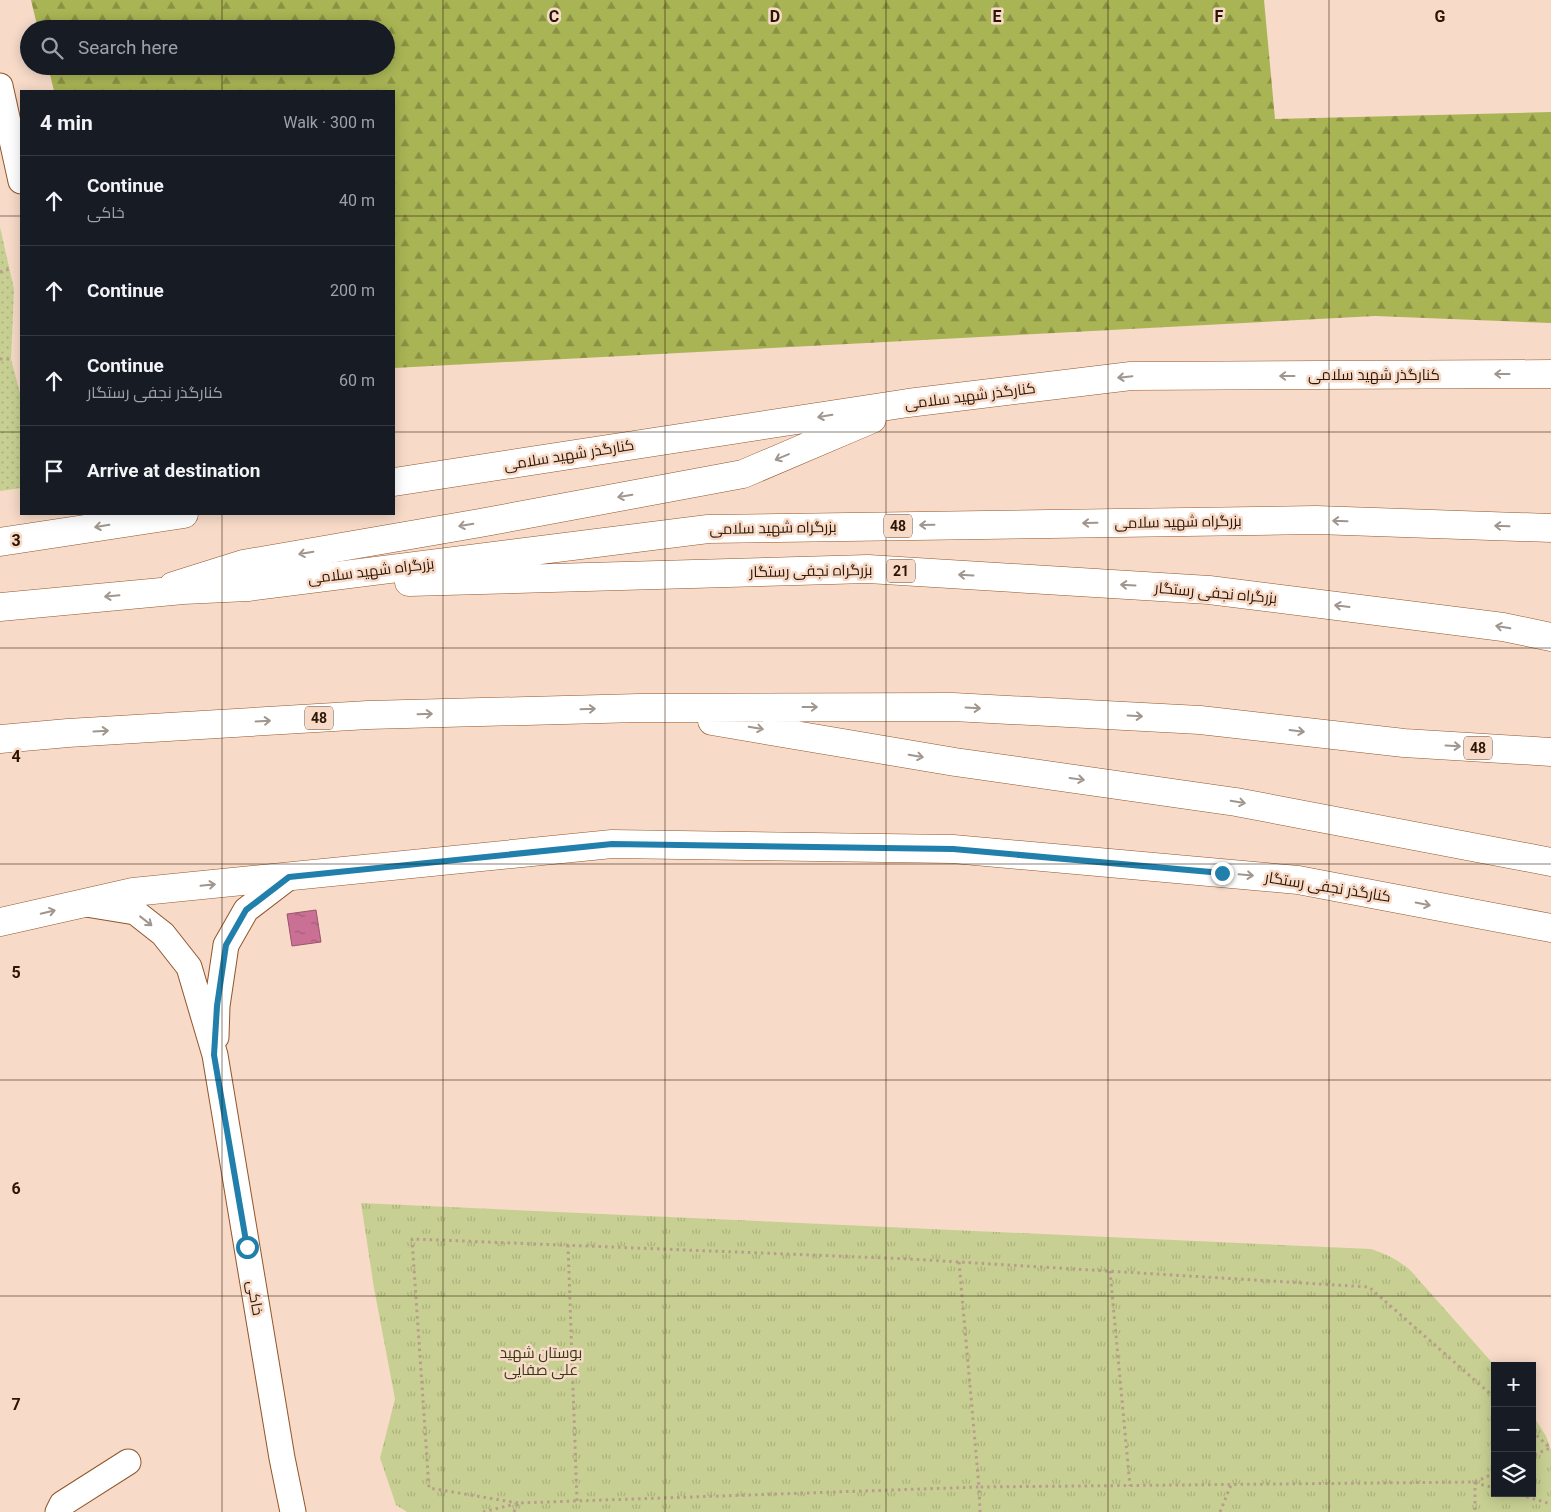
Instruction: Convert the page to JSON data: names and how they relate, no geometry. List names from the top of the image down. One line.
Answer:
{"streets":{"main road":["کنارگذر شهید سلامی","بزرگراه شهید سلامی","48","بزرگراه نجفی رستگار","21","کنارگذر نجفی رستگار"],"street":["خاکی"]},"crossings":[["بزرگراه شهید سلامی","بزرگراه نجفی رستگار"]],"parks":["بوستان شهید علی صفایی"],"page":{"search":"Search here","heading":["4 min","Walk · 300 m"],"list":[["Continue","خاکی","40 m"],["Continue","200 m"],["Continue","کنارگذر نجفی رستگار","60 m"],"Arrive at destination"],"map_buttons":["+","−"]},"grid":{"columns":["C","D","E","F","G"],"rows":["3","4","5","6","7"]}}
